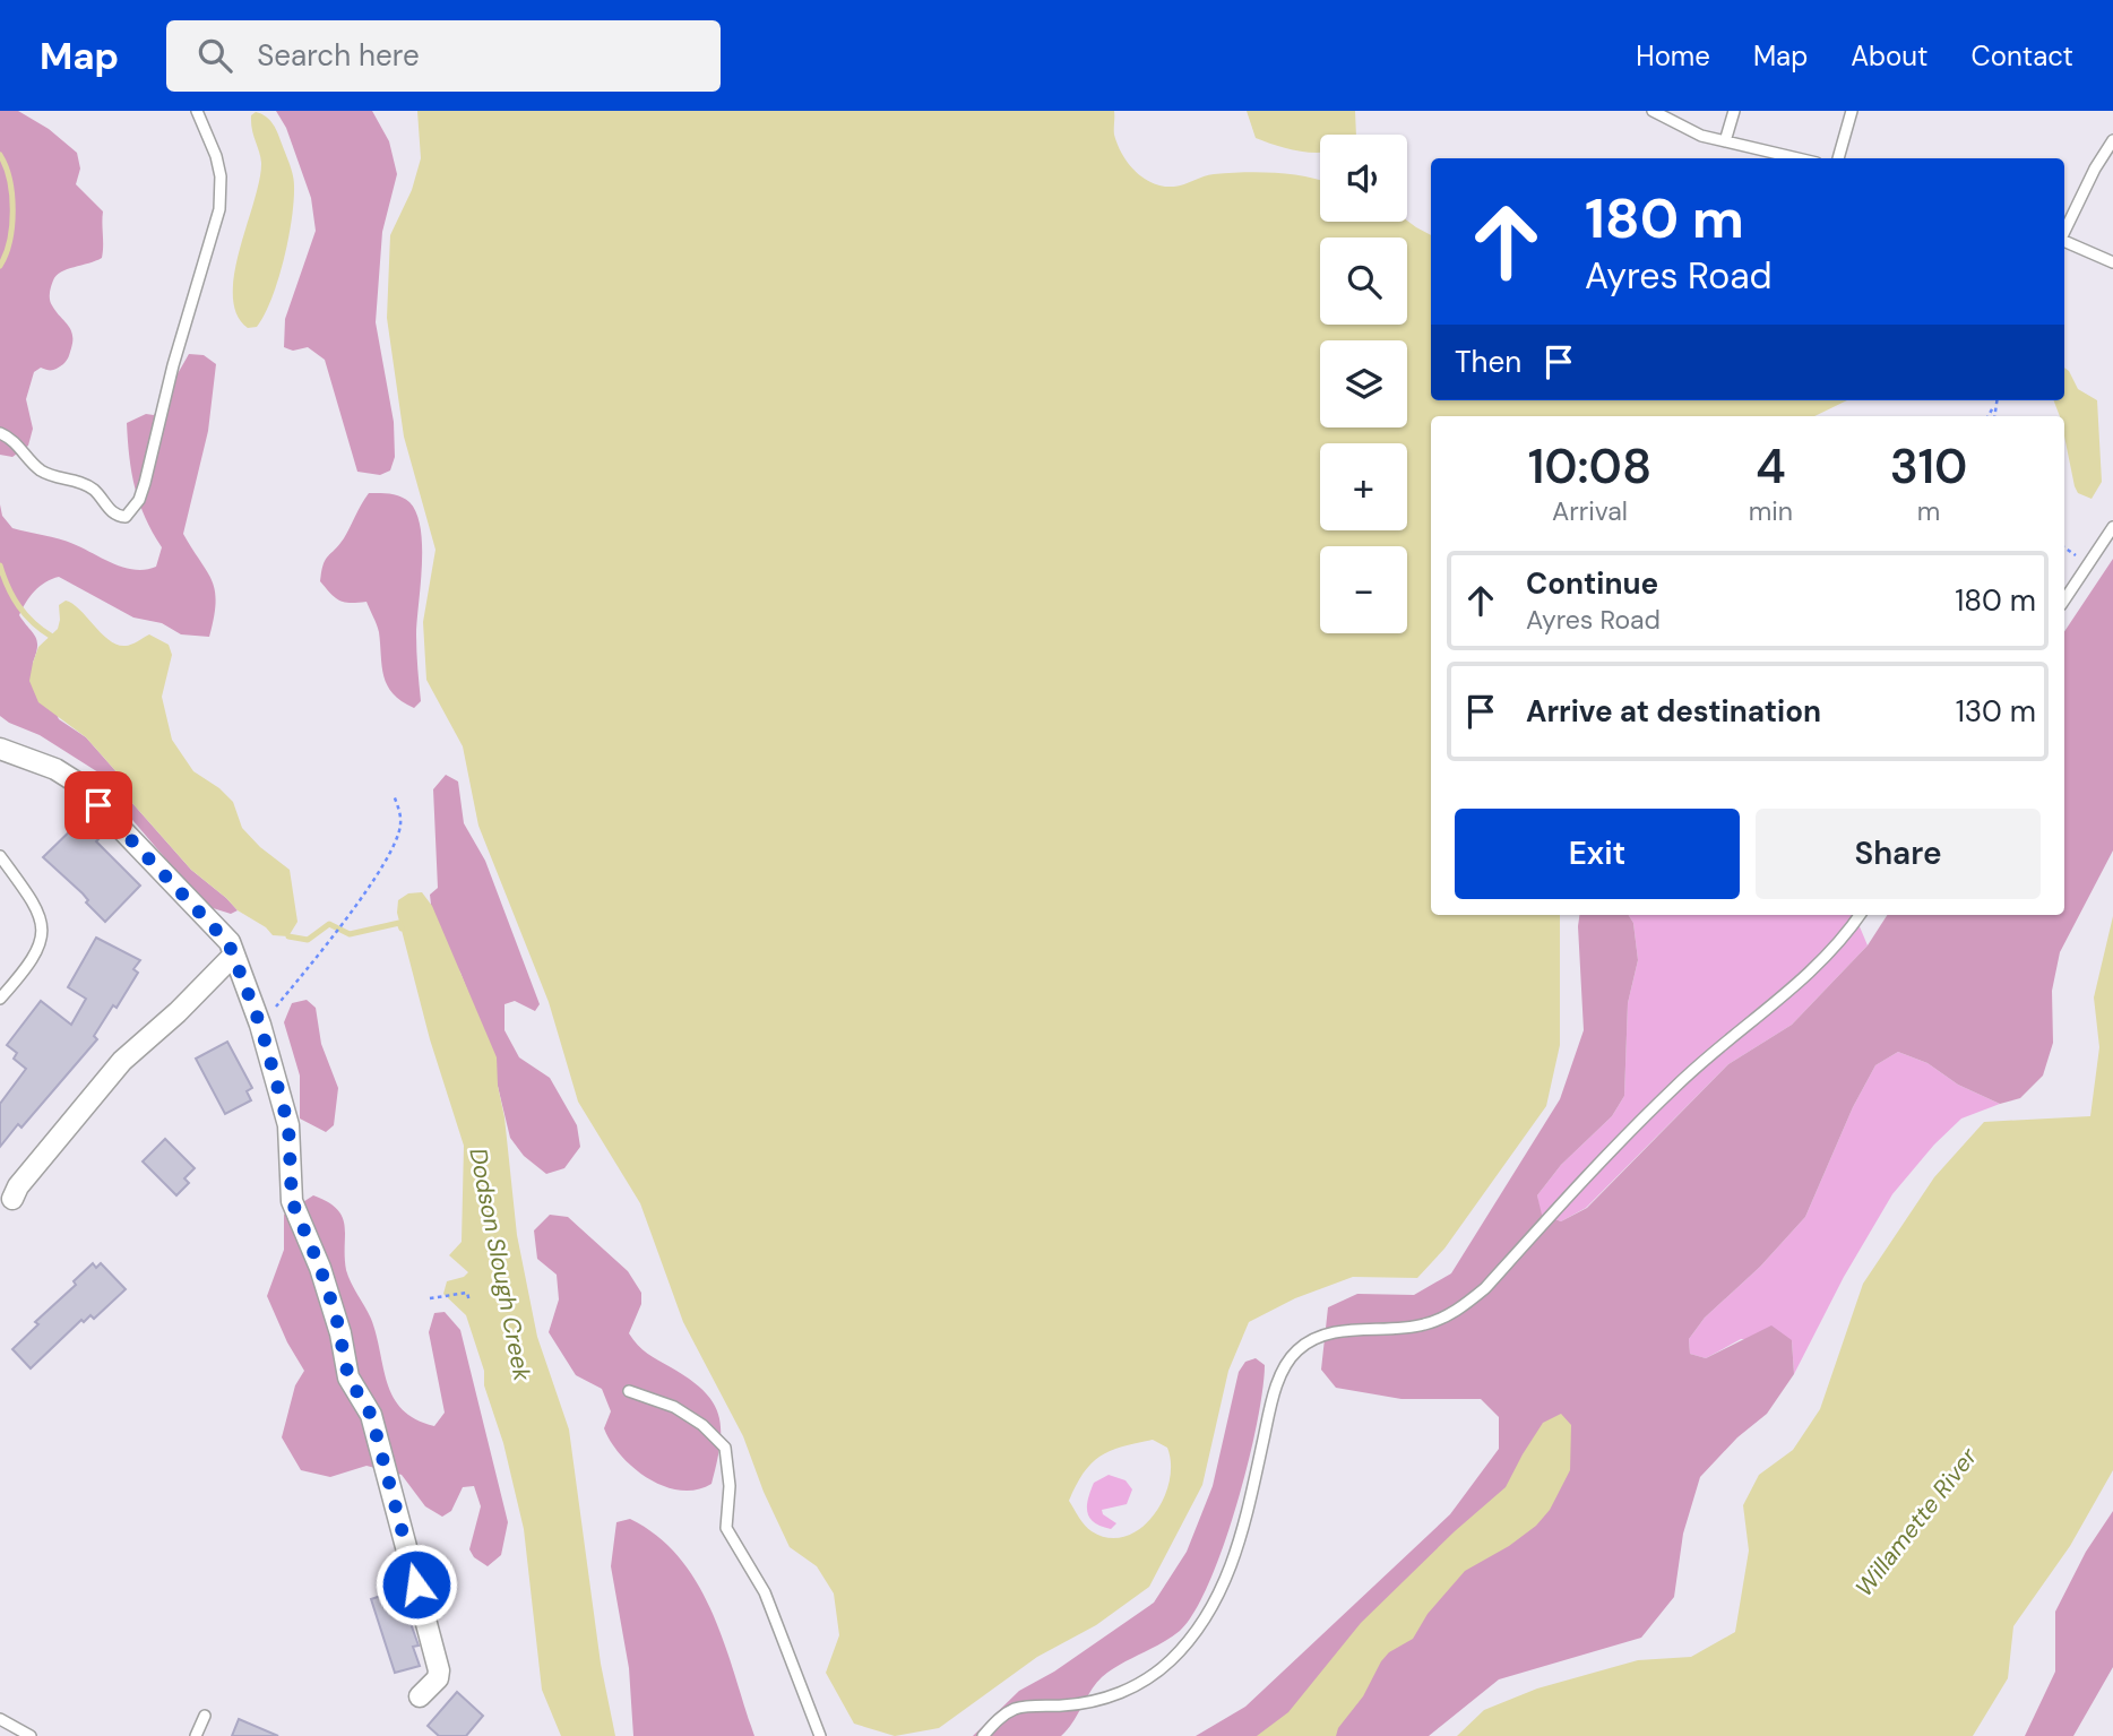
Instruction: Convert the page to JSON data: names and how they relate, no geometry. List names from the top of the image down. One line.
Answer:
{"water":["Dodson Slough Creek","Willamette River"],"page":{"header":"Map","search":"Search here","nav":["Home","Map","About","Contact"],"map_buttons":["+","−"],"turn":["180 m","Ayres Road"],"then":"Then","eta":["10:08","Arrival","4","min","310","m"],"list":[{"name":"Continue","note":"Ayres Road","value":"180 m"},{"name":"Arrive at destination","value":"130 m"}],"buttons":["Exit","Share"]}}
